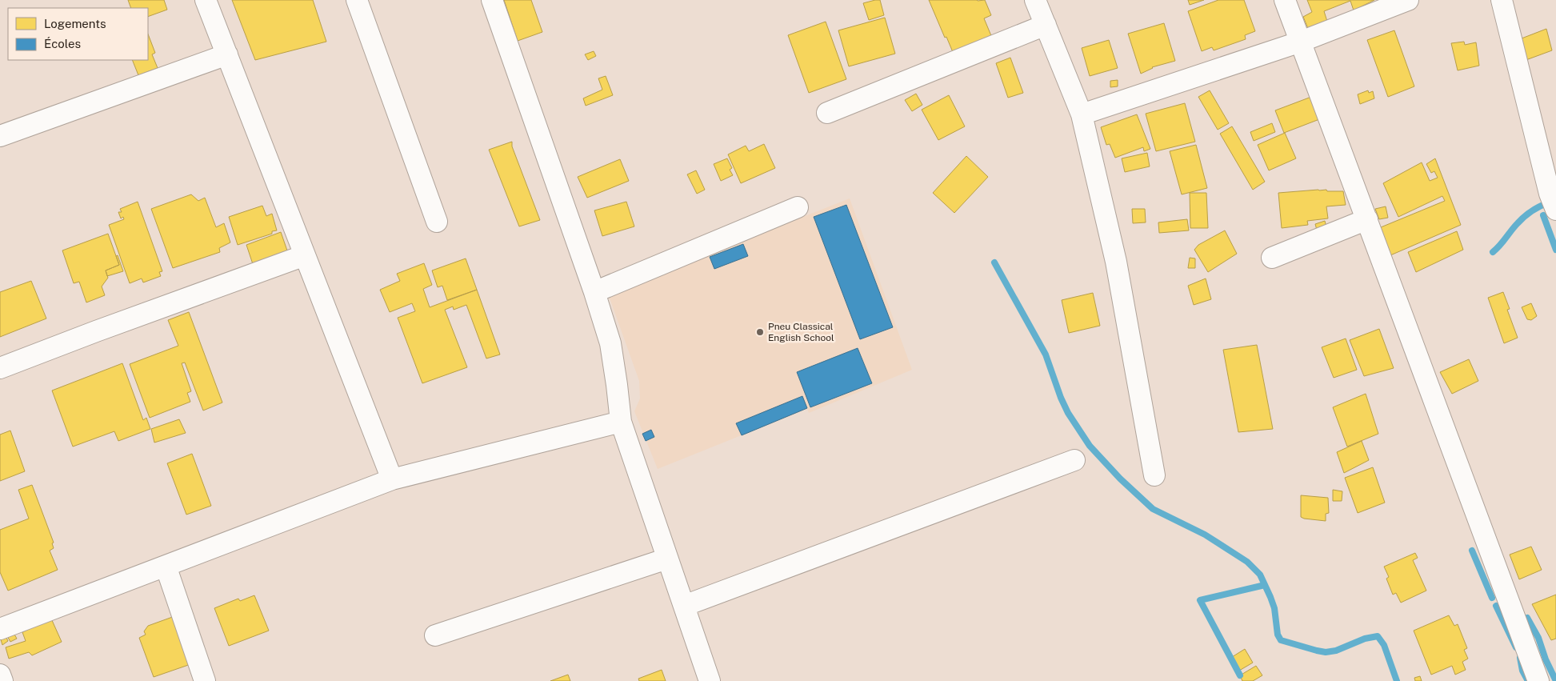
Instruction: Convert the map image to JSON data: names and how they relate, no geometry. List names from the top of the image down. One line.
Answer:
{"places":["Pneu Classical English School"],"legend":["Logements","Écoles"]}
